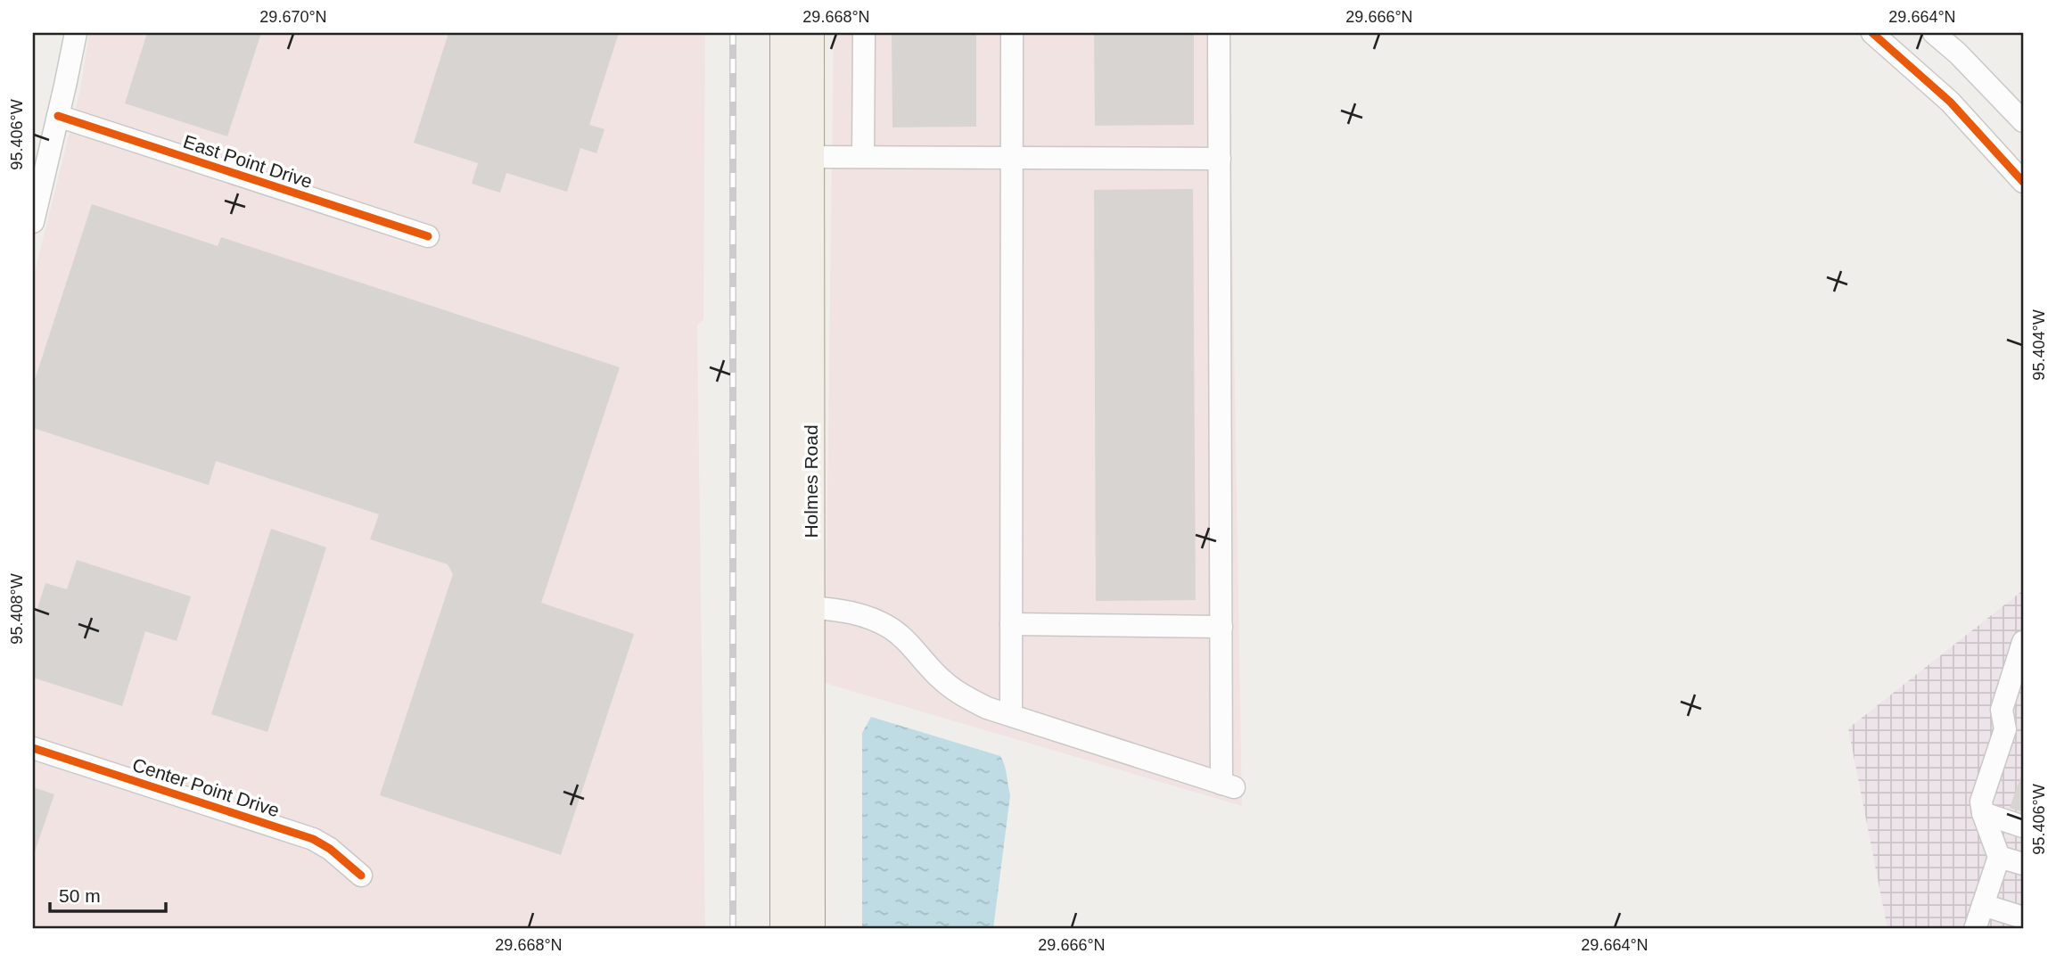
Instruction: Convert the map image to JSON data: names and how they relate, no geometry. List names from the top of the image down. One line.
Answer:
{"streets":{"main road":["Holmes Road"],"street":["East Point Drive","Center Point Drive"]},"scale_bar":"50 m","coordinates":["29.670°N","29.668°N","29.666°N","29.664°N","95.406°W","95.404°W","95.408°W"]}
